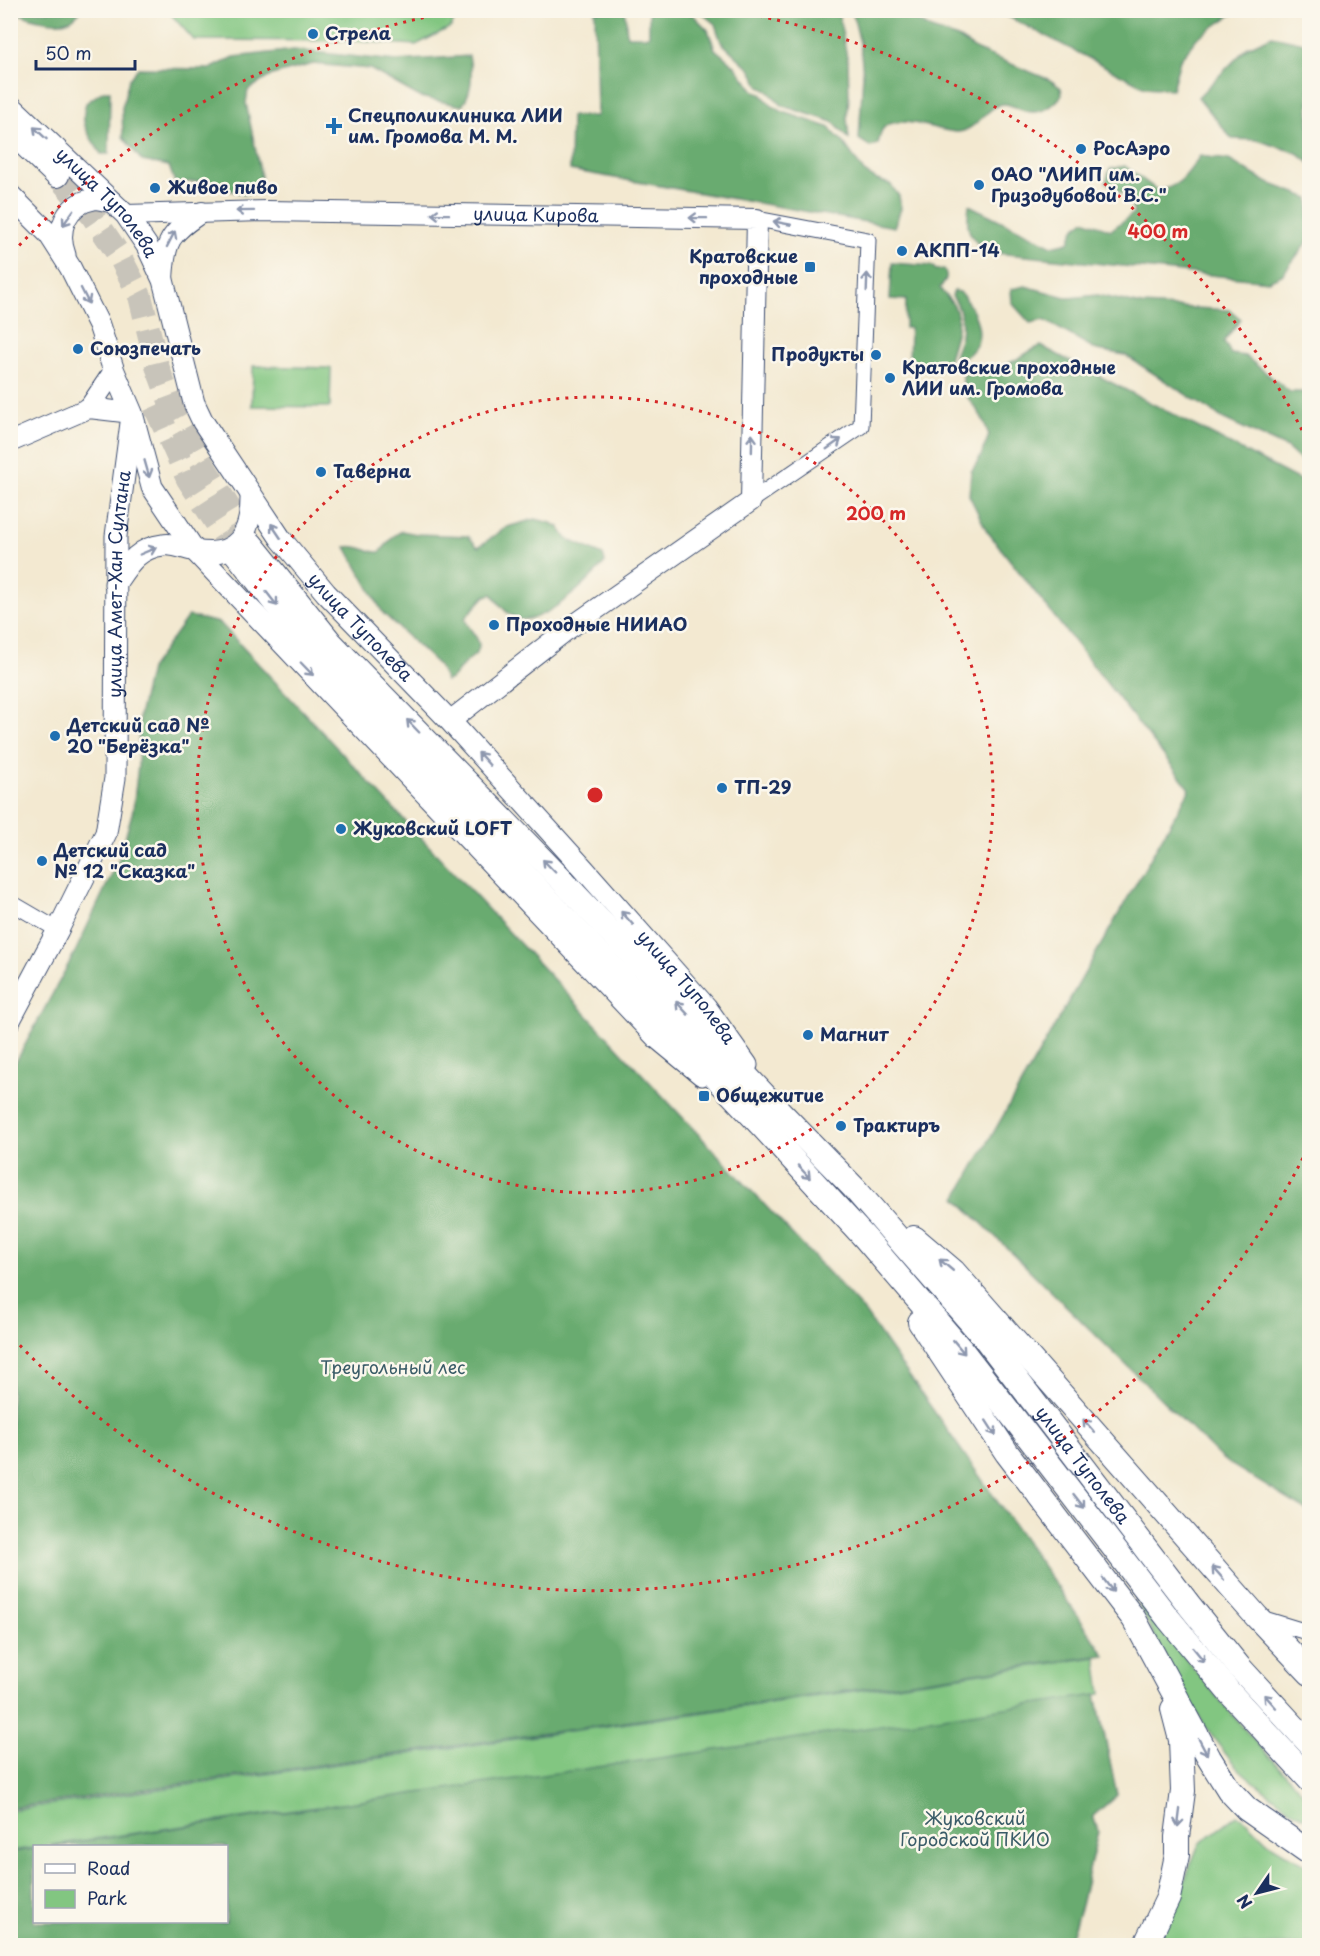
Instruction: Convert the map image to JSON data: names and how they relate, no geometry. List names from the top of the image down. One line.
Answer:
{"streets":{"main road":["улица Туполева","улица Амет-Хан Султана"],"street":["улица Кирова"]},"crossings":[["улица Туполева","улица Кирова"],["улица Туполева","улица Амет-Хан Султана"]],"parks":["Треугольный лес","Жуковский Городской ПКИО"],"places":{"other":["Стрела","РосАэро","ОАО \"ЛИИП им. Гризодубовой В.С.\"","Живое пиво","АКПП-14","Союзпечать","Продукты","Кратовские проходные ЛИИ им. Громова","Таверна","Проходные НИИАО","Детский сад № 20 \"Берёзка\"","ТП-29","Жуковский LOFT","Детский сад № 12 \"Сказка\"","Магнит","Трактиръ"],"health":["Спецполиклиника ЛИИ им. Громова М. М."],"transit":["Кратовские проходные","Общежитие"]},"legend":["Road","Park"],"scale_bar":"50 m","north":"bottom left","rings":["400 m","200 m"]}
